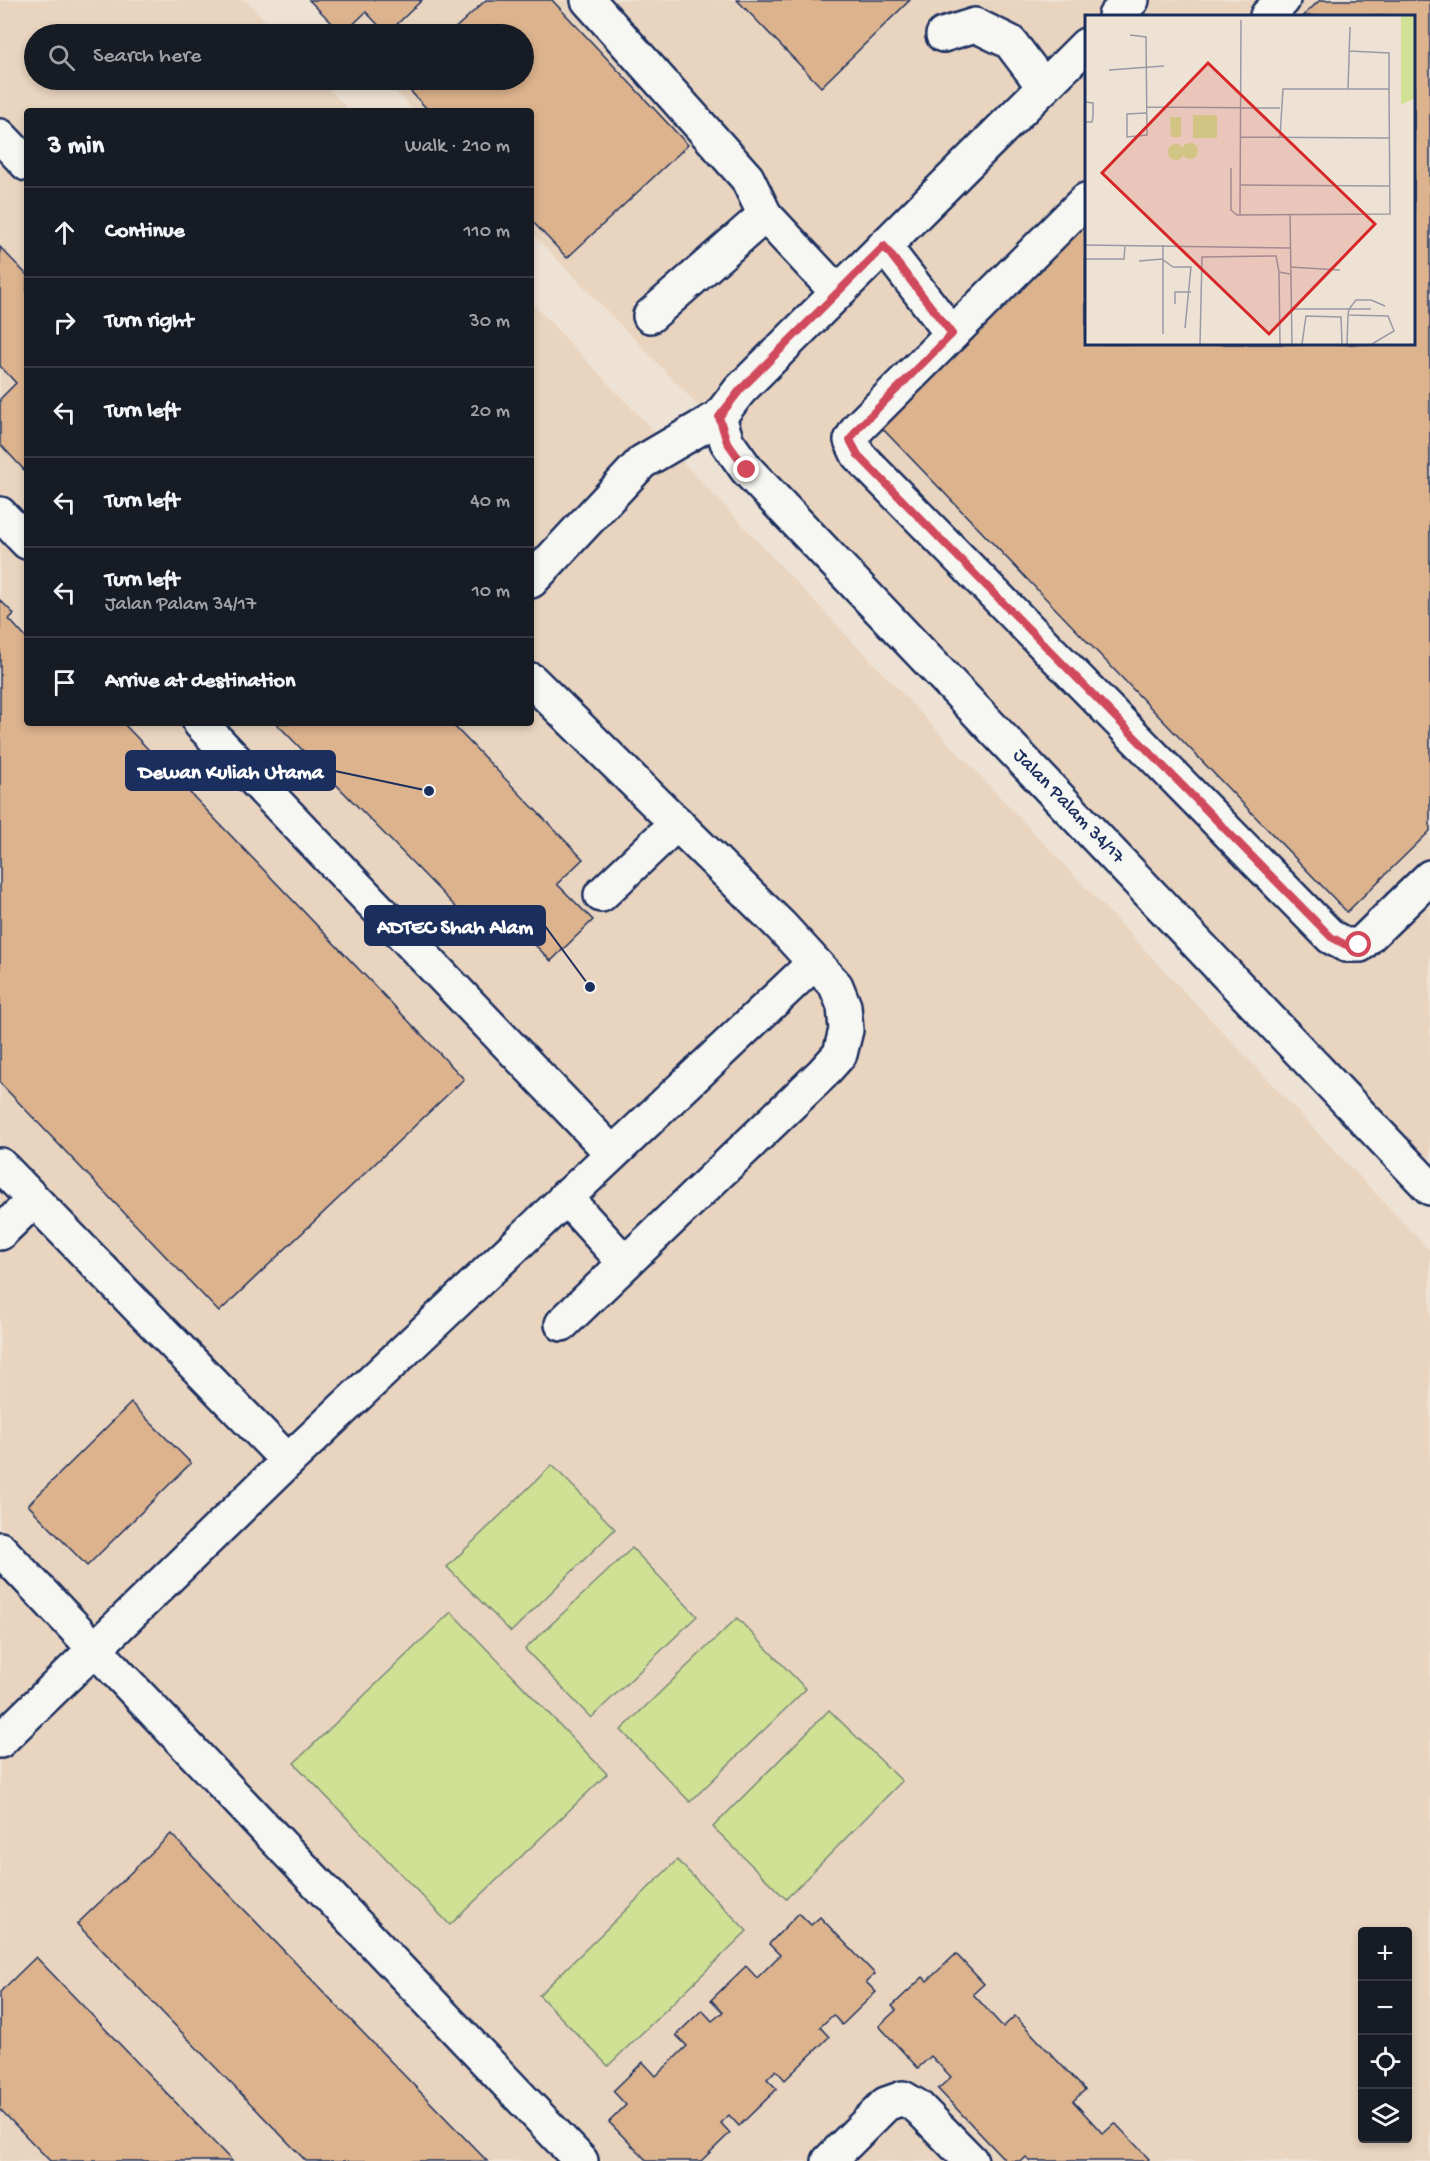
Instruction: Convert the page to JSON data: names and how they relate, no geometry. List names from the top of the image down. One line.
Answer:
{"streets":{"street":["Jalan Palam 34/17"]},"places":["Dewan Kuliah Utama","ADTEC Shah Alam"],"page":{"search":"Search here","heading":["3 min","Walk · 210 m"],"list":[["Continue","110 m"],["Turn right","30 m"],["Turn left","20 m"],["Turn left","40 m"],["Turn left","Jalan Palam 34/17","10 m"],"Arrive at destination"],"map_buttons":["+","−"]}}
